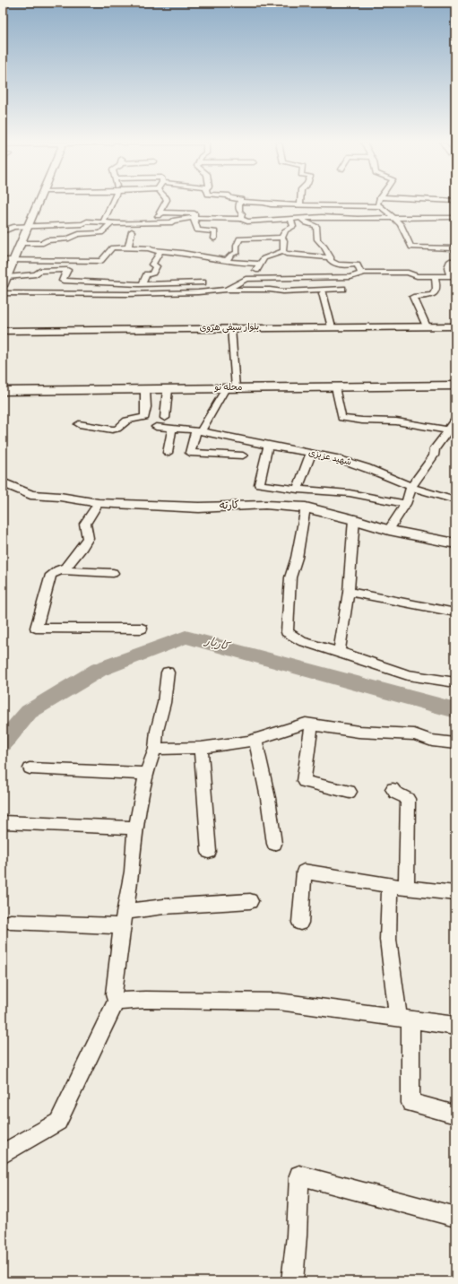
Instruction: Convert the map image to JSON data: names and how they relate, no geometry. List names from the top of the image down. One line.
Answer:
{"streets":{"street":["بلوار سیفی هروی","محله نو","شهید عزیزی","کارته"]},"water":["کاربار"]}
